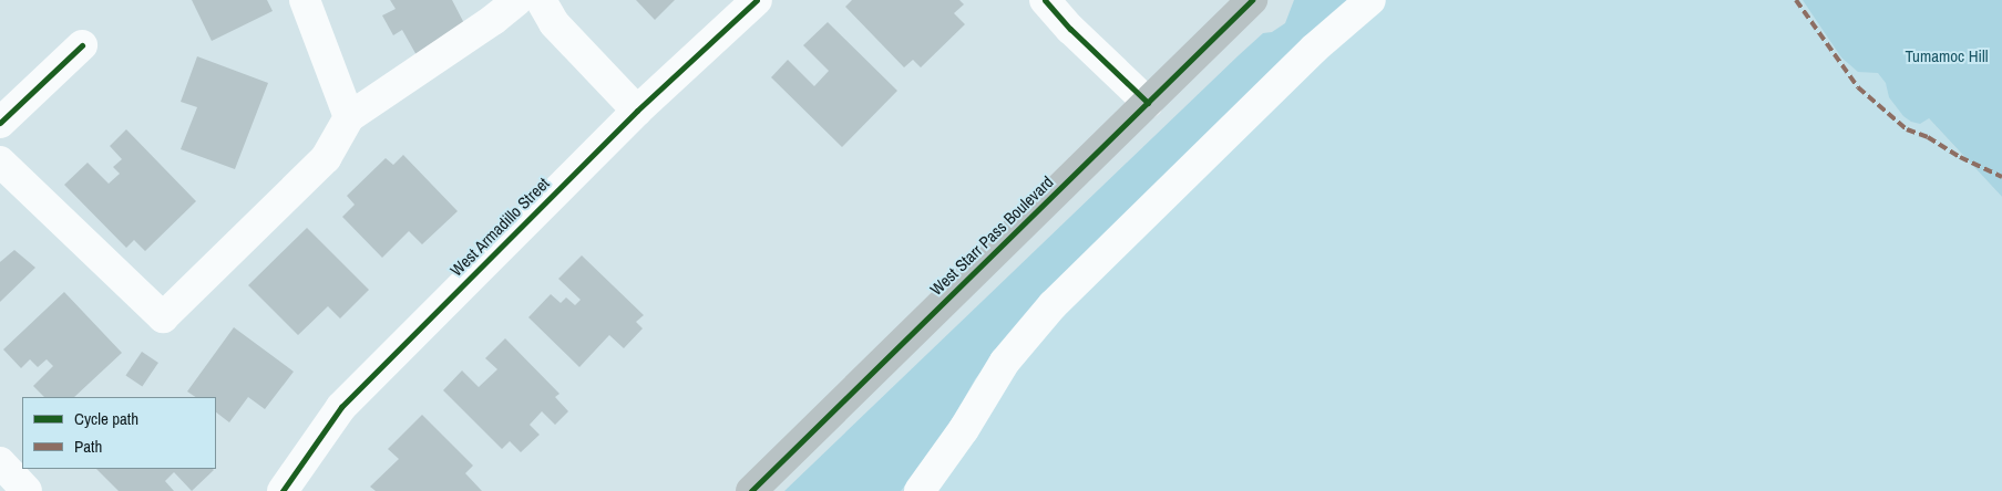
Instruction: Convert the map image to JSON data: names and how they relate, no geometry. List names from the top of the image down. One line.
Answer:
{"streets":{"main road":["West Starr Pass Boulevard"],"street":["West Armadillo Street"]},"parks":["Tumamoc Hill"],"legend":["Cycle path","Path"]}
